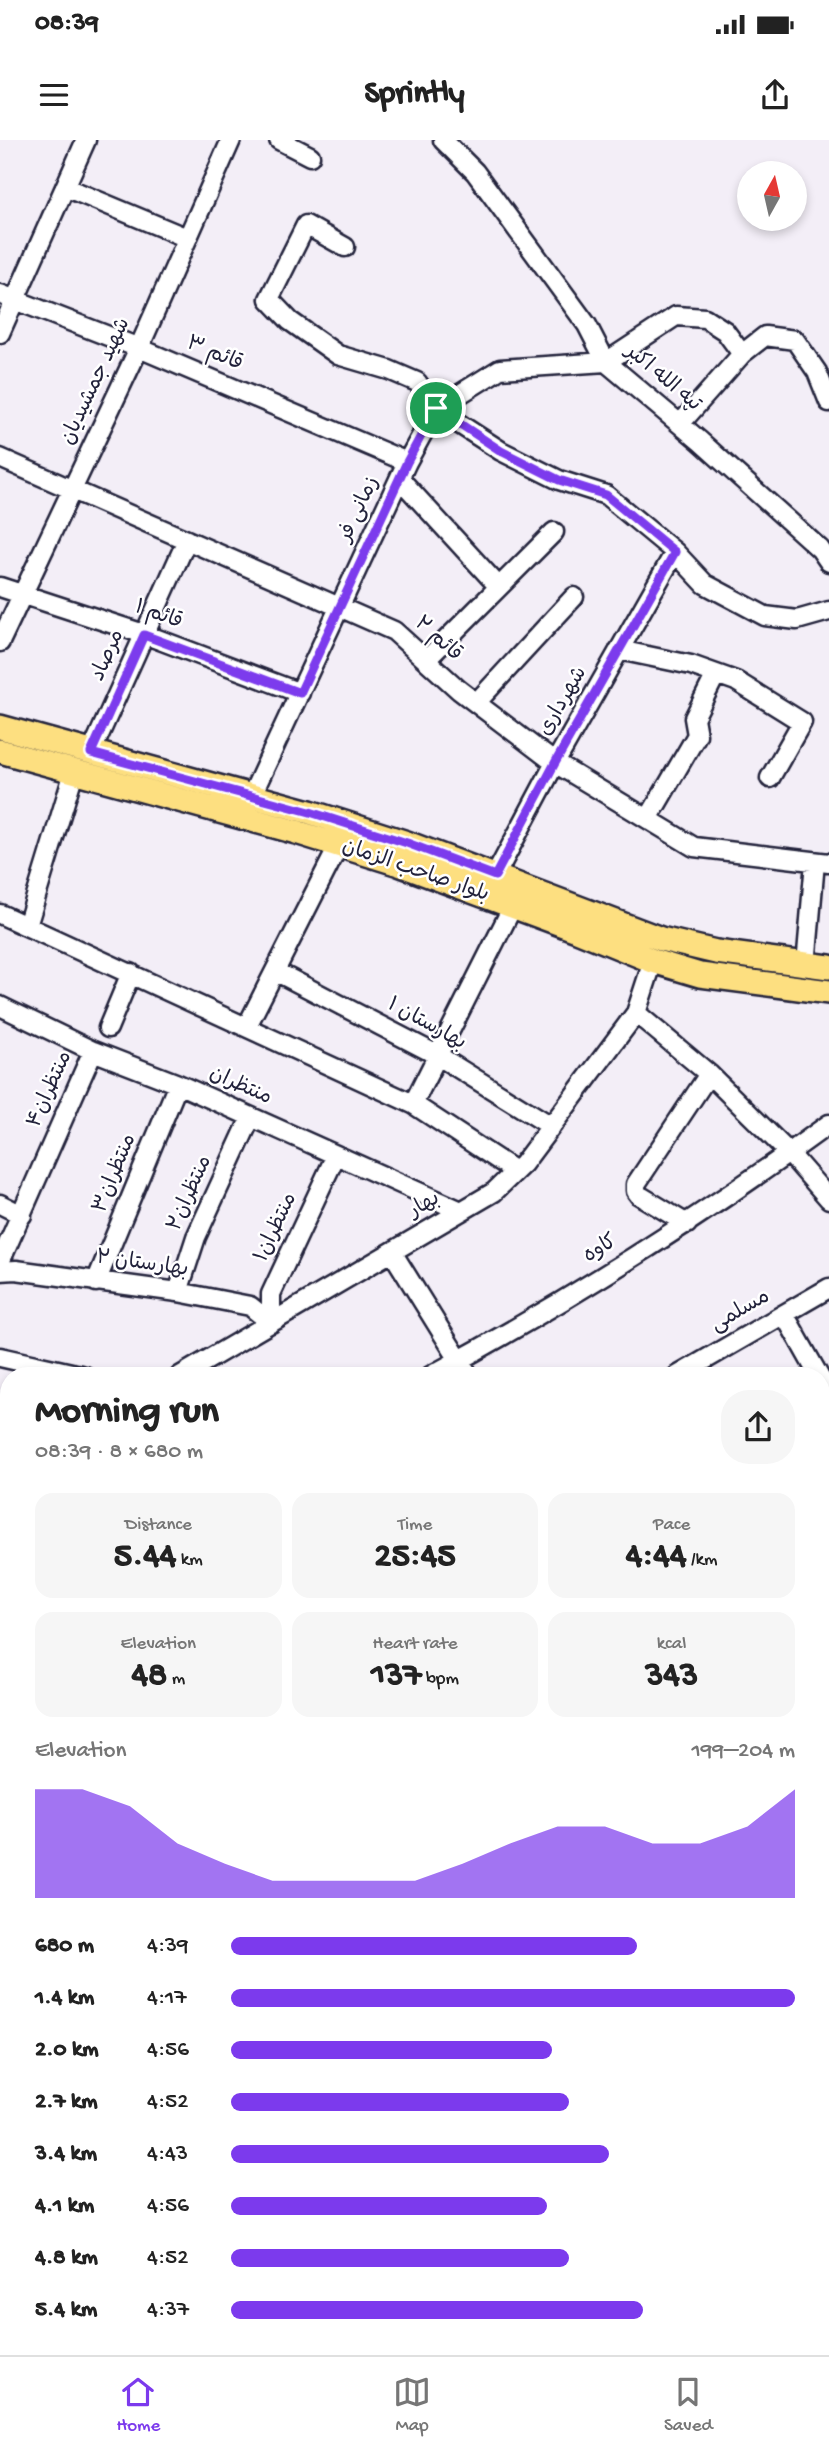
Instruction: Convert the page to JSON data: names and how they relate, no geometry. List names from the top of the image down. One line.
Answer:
{"streets":{"main road":["بلوار صاحب الزمان"],"street":["قائم ۳","تپه الله اکبر","شهید جمشیدیان","زمانی فر","قائم ۱","قائم ۲","مرصاد","شهرداری","بهارستان ۱","منتظران","منتظران۴","منتظران۳","منتظران۲","بهار","منتظران۱","کاوه","بهارستان ۲","مسلمی"]},"crossings":[["قائم ۳","شهید جمشیدیان"],["قائم ۳","زمانی فر"],["شهید جمشیدیان","قائم ۱"],["شهید جمشیدیان","قائم ۲"],["زمانی فر","قائم ۱"],["زمانی فر","قائم ۲"],["زمانی فر","بلوار صاحب الزمان"],["قائم ۱","مرصاد"],["قائم ۲","مرصاد"],["قائم ۲","شهرداری"],["مرصاد","بلوار صاحب الزمان"],["شهرداری","بلوار صاحب الزمان"],["بلوار صاحب الزمان","بهار"],["بهارستان ۱","بهار"],["منتظران","منتظران۴"],["منتظران","منتظران۳"],["منتظران","منتظران۲"],["منتظران","بهار"],["منتظران","منتظران۱"],["منتظران۳","بهارستان ۲"],["منتظران۲","بهارستان ۲"],["بهار","منتظران۱"],["بهار","بهارستان ۲"],["منتظران۱","بهارستان ۲"]],"north":"top","page":{"status":"08:39","header":"Sprintly","heading":["Morning run","08:39 · 8 × 680 m"],"stats":[["Distance","5.44 km"],["Time","25:45"],["Pace","4:44 /km"],["Elevation","48 m"],["Heart rate","137 bpm"],["kcal","343"]],"chart":["Elevation","199–204 m"],"list":[{"name":"680 m","note":"4:39"},{"name":"1.4 km","note":"4:17"},{"name":"2.0 km","note":"4:56"},{"name":"2.7 km","note":"4:52"},{"name":"3.4 km","note":"4:43"},{"name":"4.1 km","note":"4:56"},{"name":"4.8 km","note":"4:52"},{"name":"5.4 km","note":"4:37"}],"tabs":["Home","Map","Saved"]}}
